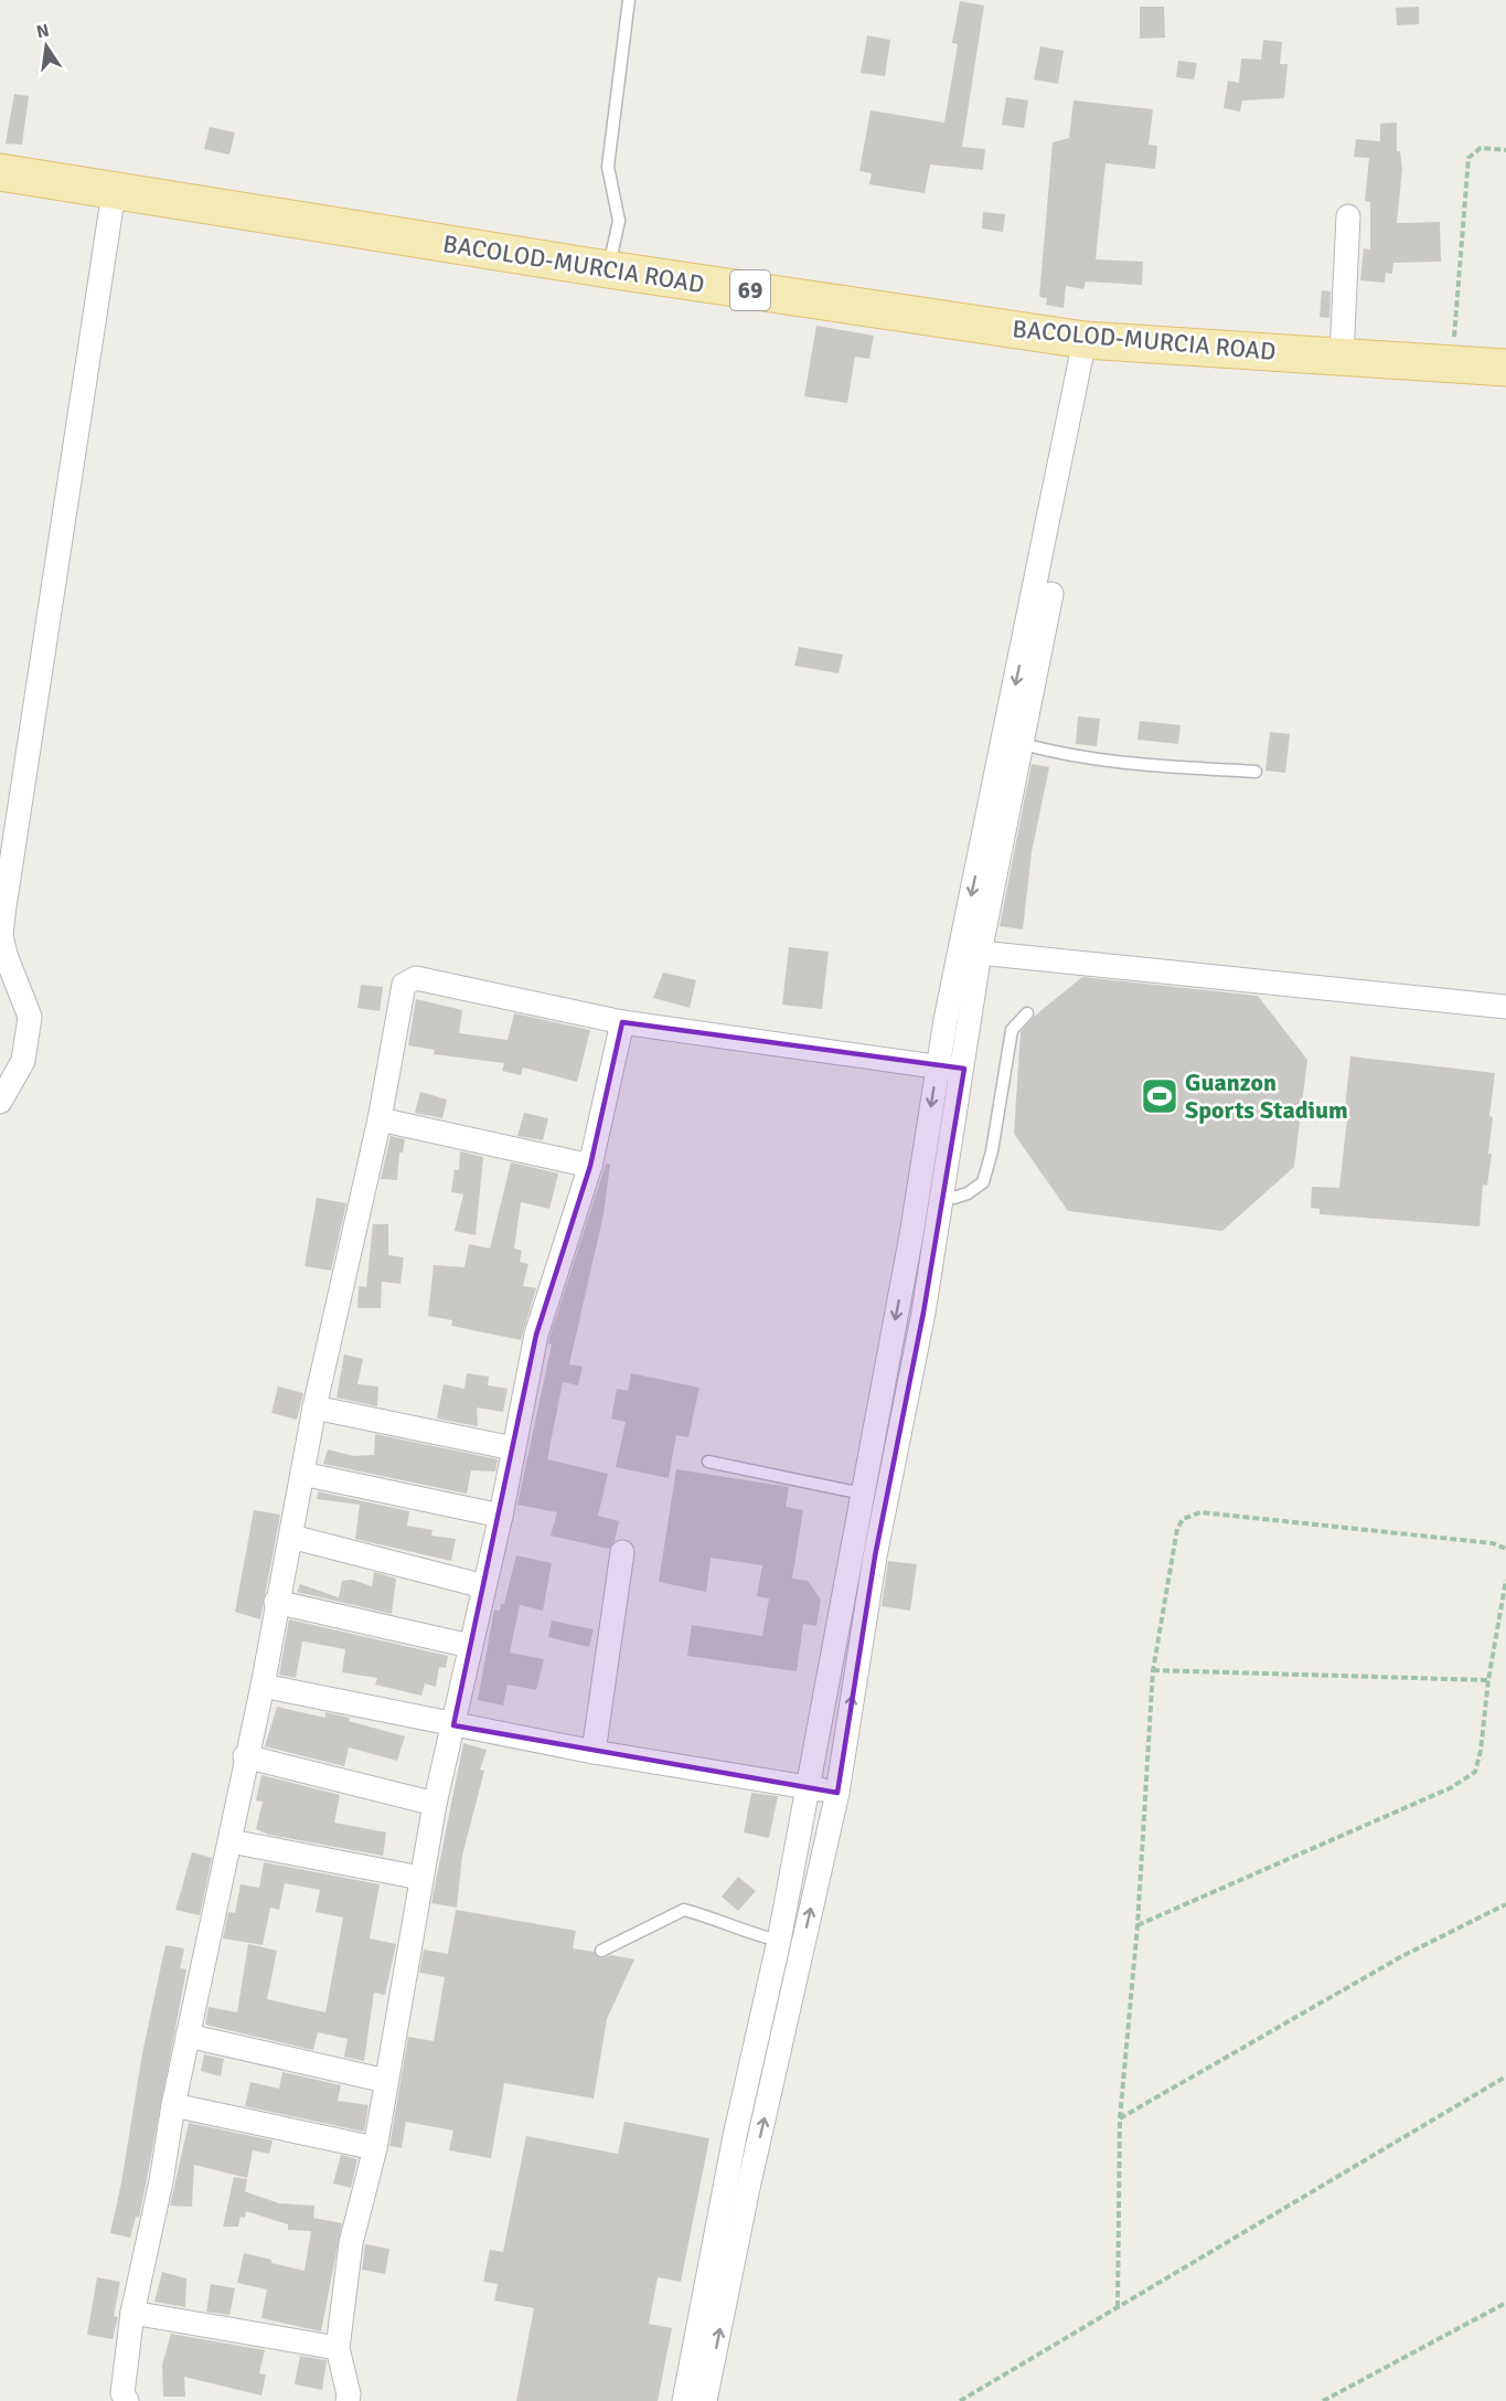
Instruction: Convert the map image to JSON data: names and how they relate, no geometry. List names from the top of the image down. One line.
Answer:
{"streets":{"main road":["BACOLOD-MURCIA ROAD","69"]},"places":{"sports":["Guanzon Sports Stadium"]},"north":"top"}
